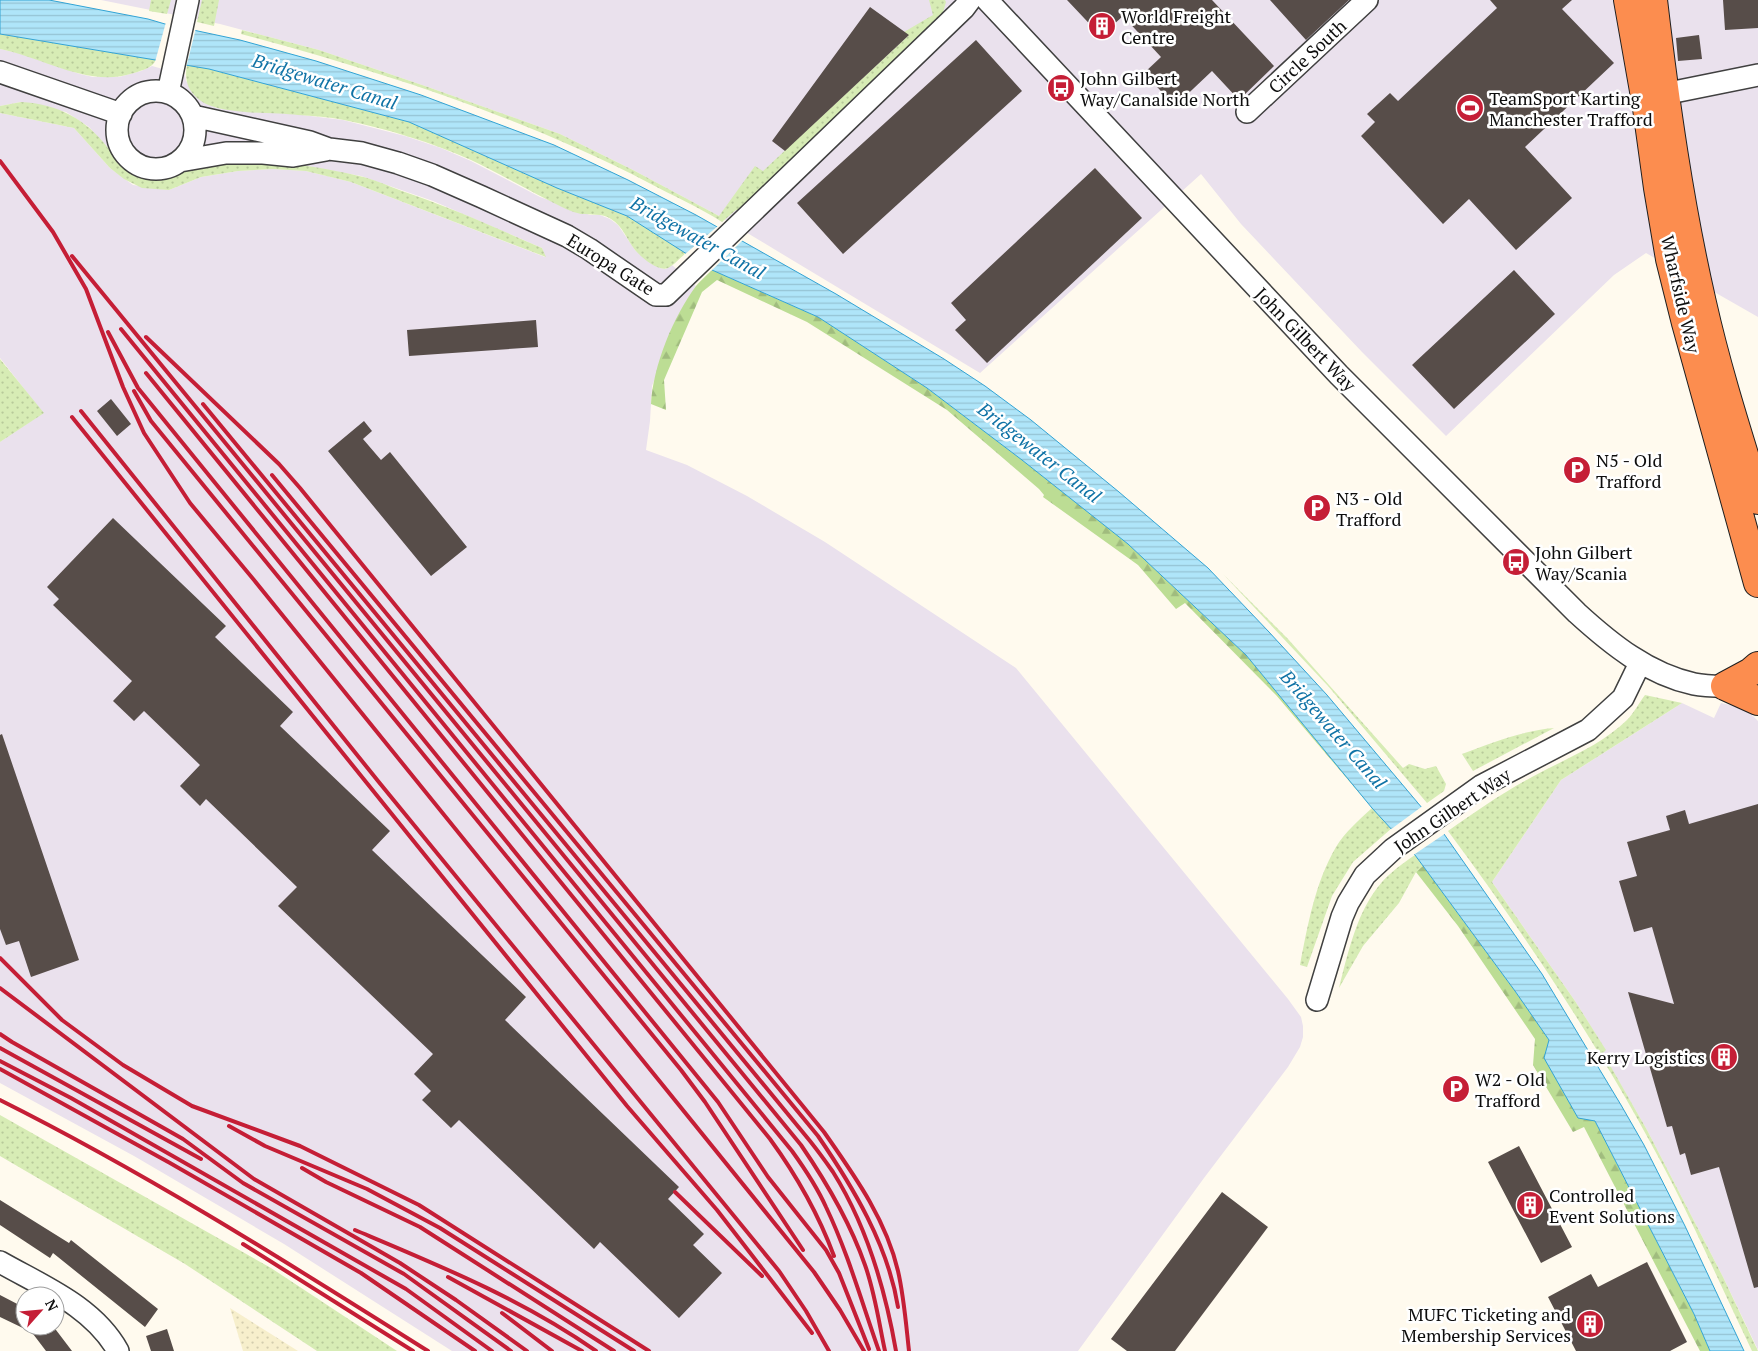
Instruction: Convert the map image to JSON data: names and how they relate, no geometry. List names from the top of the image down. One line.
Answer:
{"streets":{"highway":["Wharfside Way"],"street":["Circle South","Europa Gate","John Gilbert Way"]},"water":["Bridgewater Canal"],"places":{"building":["World Freight Centre","Kerry Logistics","Controlled Event Solutions","MUFC Ticketing and Membership Services"],"bus stop":["John Gilbert Way/Canalside North","John Gilbert Way/Scania"],"sports":["TeamSport Karting Manchester Trafford"],"parking":["N5 - Old Trafford","N3 - Old Trafford","W2 - Old Trafford"]},"north":"top right"}
